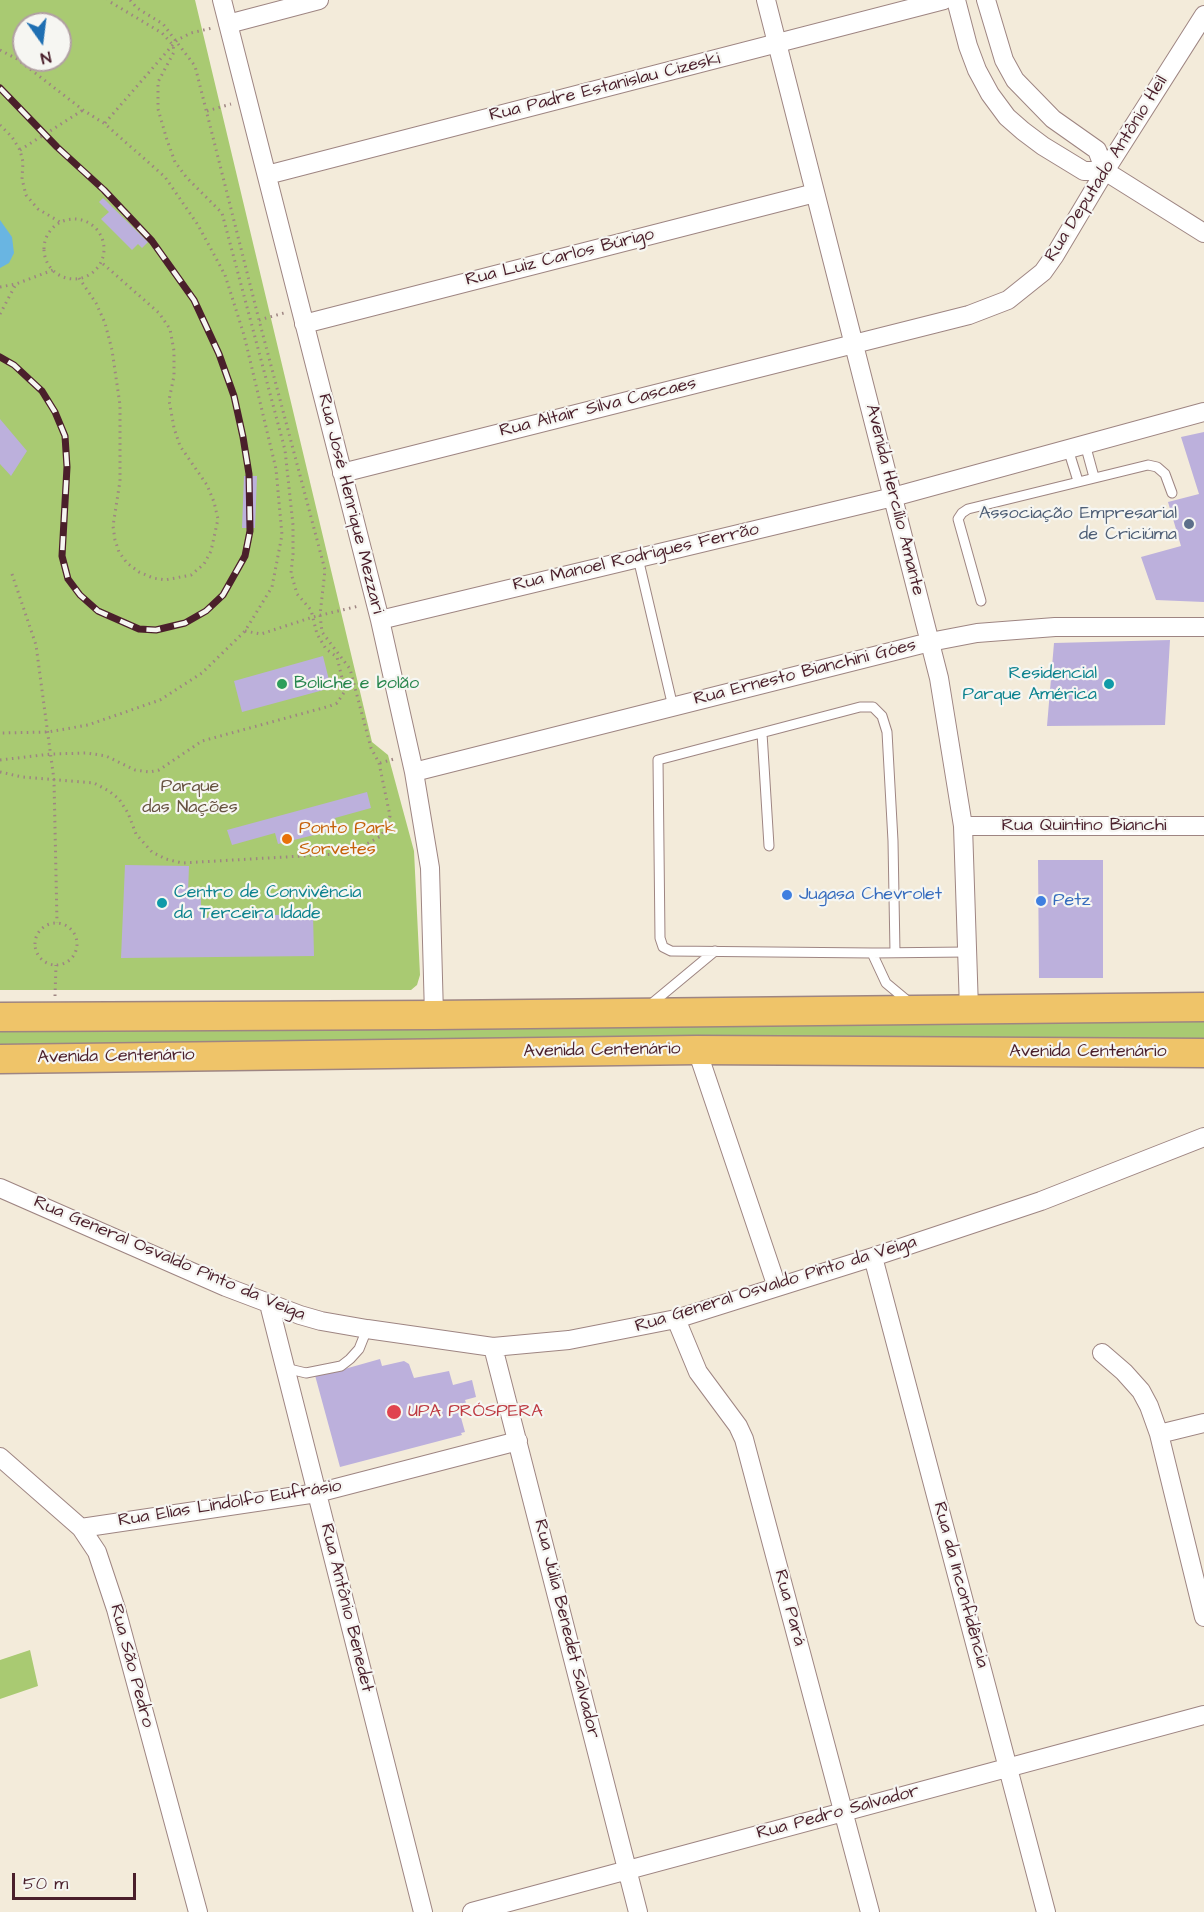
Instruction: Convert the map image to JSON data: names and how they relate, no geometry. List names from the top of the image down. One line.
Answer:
{"streets":{"main road":["Avenida Centenário"],"street":["Rua Padre Estanislau Cizeski","Rua Deputado Antônio Heil","Rua Luiz Carlos Búrigo","Rua Altair Silva Cascaes","Avenida Hercílio Amante","Rua José Henrique Mezzari","Rua Manoel Rodrigues Ferrão","Rua Ernesto Bianchini Góes","Rua Quintino Bianchi","Rua General Osvaldo Pinto da Veiga","Rua Elias Lindolfo Eufrásio","Rua da Inconfidência","Rua Antônio Benedet","Rua Pará","Rua Júlia Benedet Salvador","Rua São Pedro","Rua Pedro Salvador"]},"crossings":[["Rua Padre Estanislau Cizeski","Avenida Hercílio Amante"],["Rua Padre Estanislau Cizeski","Rua José Henrique Mezzari"],["Rua Deputado Antônio Heil","Rua Altair Silva Cascaes"],["Rua Deputado Antônio Heil","Avenida Hercílio Amante"],["Rua Luiz Carlos Búrigo","Avenida Hercílio Amante"],["Rua Luiz Carlos Búrigo","Rua José Henrique Mezzari"],["Rua Altair Silva Cascaes","Avenida Hercílio Amante"],["Rua Altair Silva Cascaes","Rua José Henrique Mezzari"],["Avenida Hercílio Amante","Rua Manoel Rodrigues Ferrão"],["Avenida Hercílio Amante","Rua Ernesto Bianchini Góes"],["Avenida Hercílio Amante","Rua Quintino Bianchi"],["Avenida Hercílio Amante","Avenida Centenário"],["Rua José Henrique Mezzari","Rua Manoel Rodrigues Ferrão"],["Rua José Henrique Mezzari","Rua Ernesto Bianchini Góes"],["Rua José Henrique Mezzari","Avenida Centenário"],["Rua General Osvaldo Pinto da Veiga","Rua da Inconfidência"],["Rua General Osvaldo Pinto da Veiga","Rua Antônio Benedet"],["Rua General Osvaldo Pinto da Veiga","Rua Pará"],["Rua General Osvaldo Pinto da Veiga","Rua Júlia Benedet Salvador"],["Rua Elias Lindolfo Eufrásio","Rua Antônio Benedet"],["Rua Elias Lindolfo Eufrásio","Rua Júlia Benedet Salvador"],["Rua Elias Lindolfo Eufrásio","Rua São Pedro"],["Rua da Inconfidência","Rua Pedro Salvador"],["Rua Pará","Rua Pedro Salvador"],["Rua Júlia Benedet Salvador","Rua Pedro Salvador"]],"parks":["Parque das Nações"],"places":["Associação Empresarial de Criciúma","Boliche e bolão","Residencial Parque América","Ponto Park Sorvetes","Jugasa Chevrolet","Petz","Centro de Convivência da Terceira Idade","UPA PRÓSPERA"],"scale_bar":"50 m","north":"bottom"}
